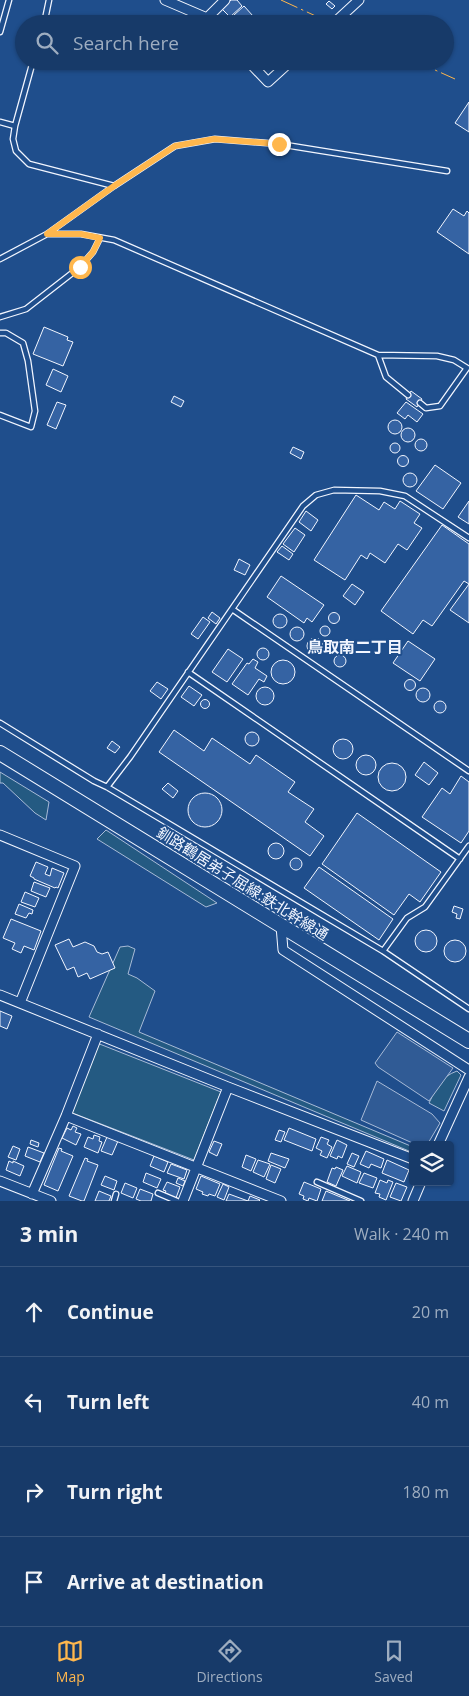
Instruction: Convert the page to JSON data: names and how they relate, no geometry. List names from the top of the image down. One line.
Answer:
{"streets":{"main road":["釧路鶴居弟子屈線:鉄北幹線通"]},"districts":["鳥取南二丁目"],"page":{"search":"Search here","heading":["3 min","Walk · 240 m"],"list":[["Continue","20 m"],["Turn left","40 m"],["Turn right","180 m"],"Arrive at destination"],"nav":["Map","Directions","Saved"]}}
